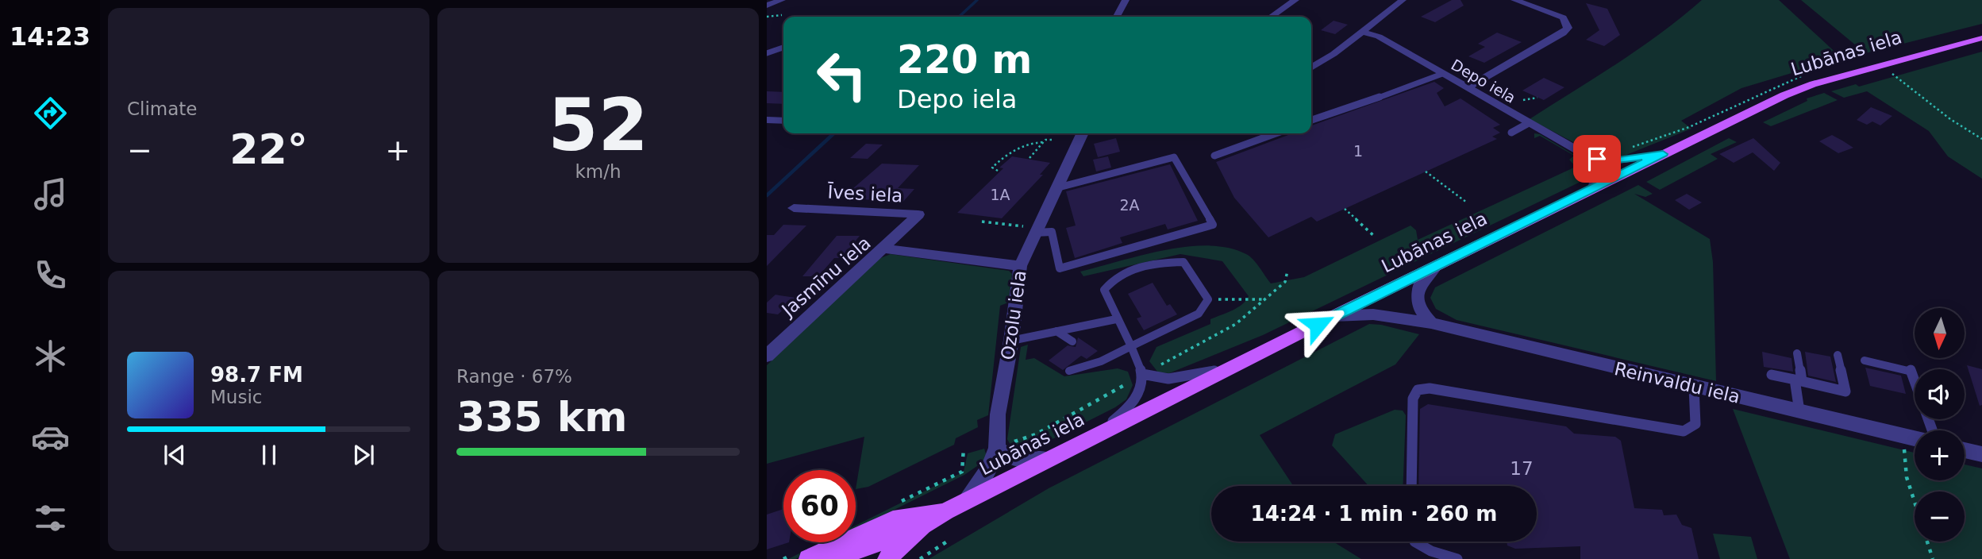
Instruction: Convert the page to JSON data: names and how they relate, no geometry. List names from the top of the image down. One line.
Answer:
{"streets":{"main road":["Lubānas iela"],"street":["Depo iela","Īves iela","Jasmīnu iela","Ozolu iela","Reinvaldu iela"]},"crossings":[["Lubānas iela","Depo iela"],["Lubānas iela","Ozolu iela"],["Lubānas iela","Reinvaldu iela"],["Īves iela","Jasmīnu iela"],["Jasmīnu iela","Ozolu iela"]],"house_numbers":["1","1A","2A","17"],"north":"bottom","page":{"tabs":"14:23","tile":["Climate",["52","km/h"],["Range · 67%","335 km"]],"turn":["220 m","Depo iela"],"heat":["−","22°","+"],"map_buttons":["+","−"],"song":["98.7 FM","Music"],"limit":"60","trip":"14:24 · 1 min · 260 m"}}
